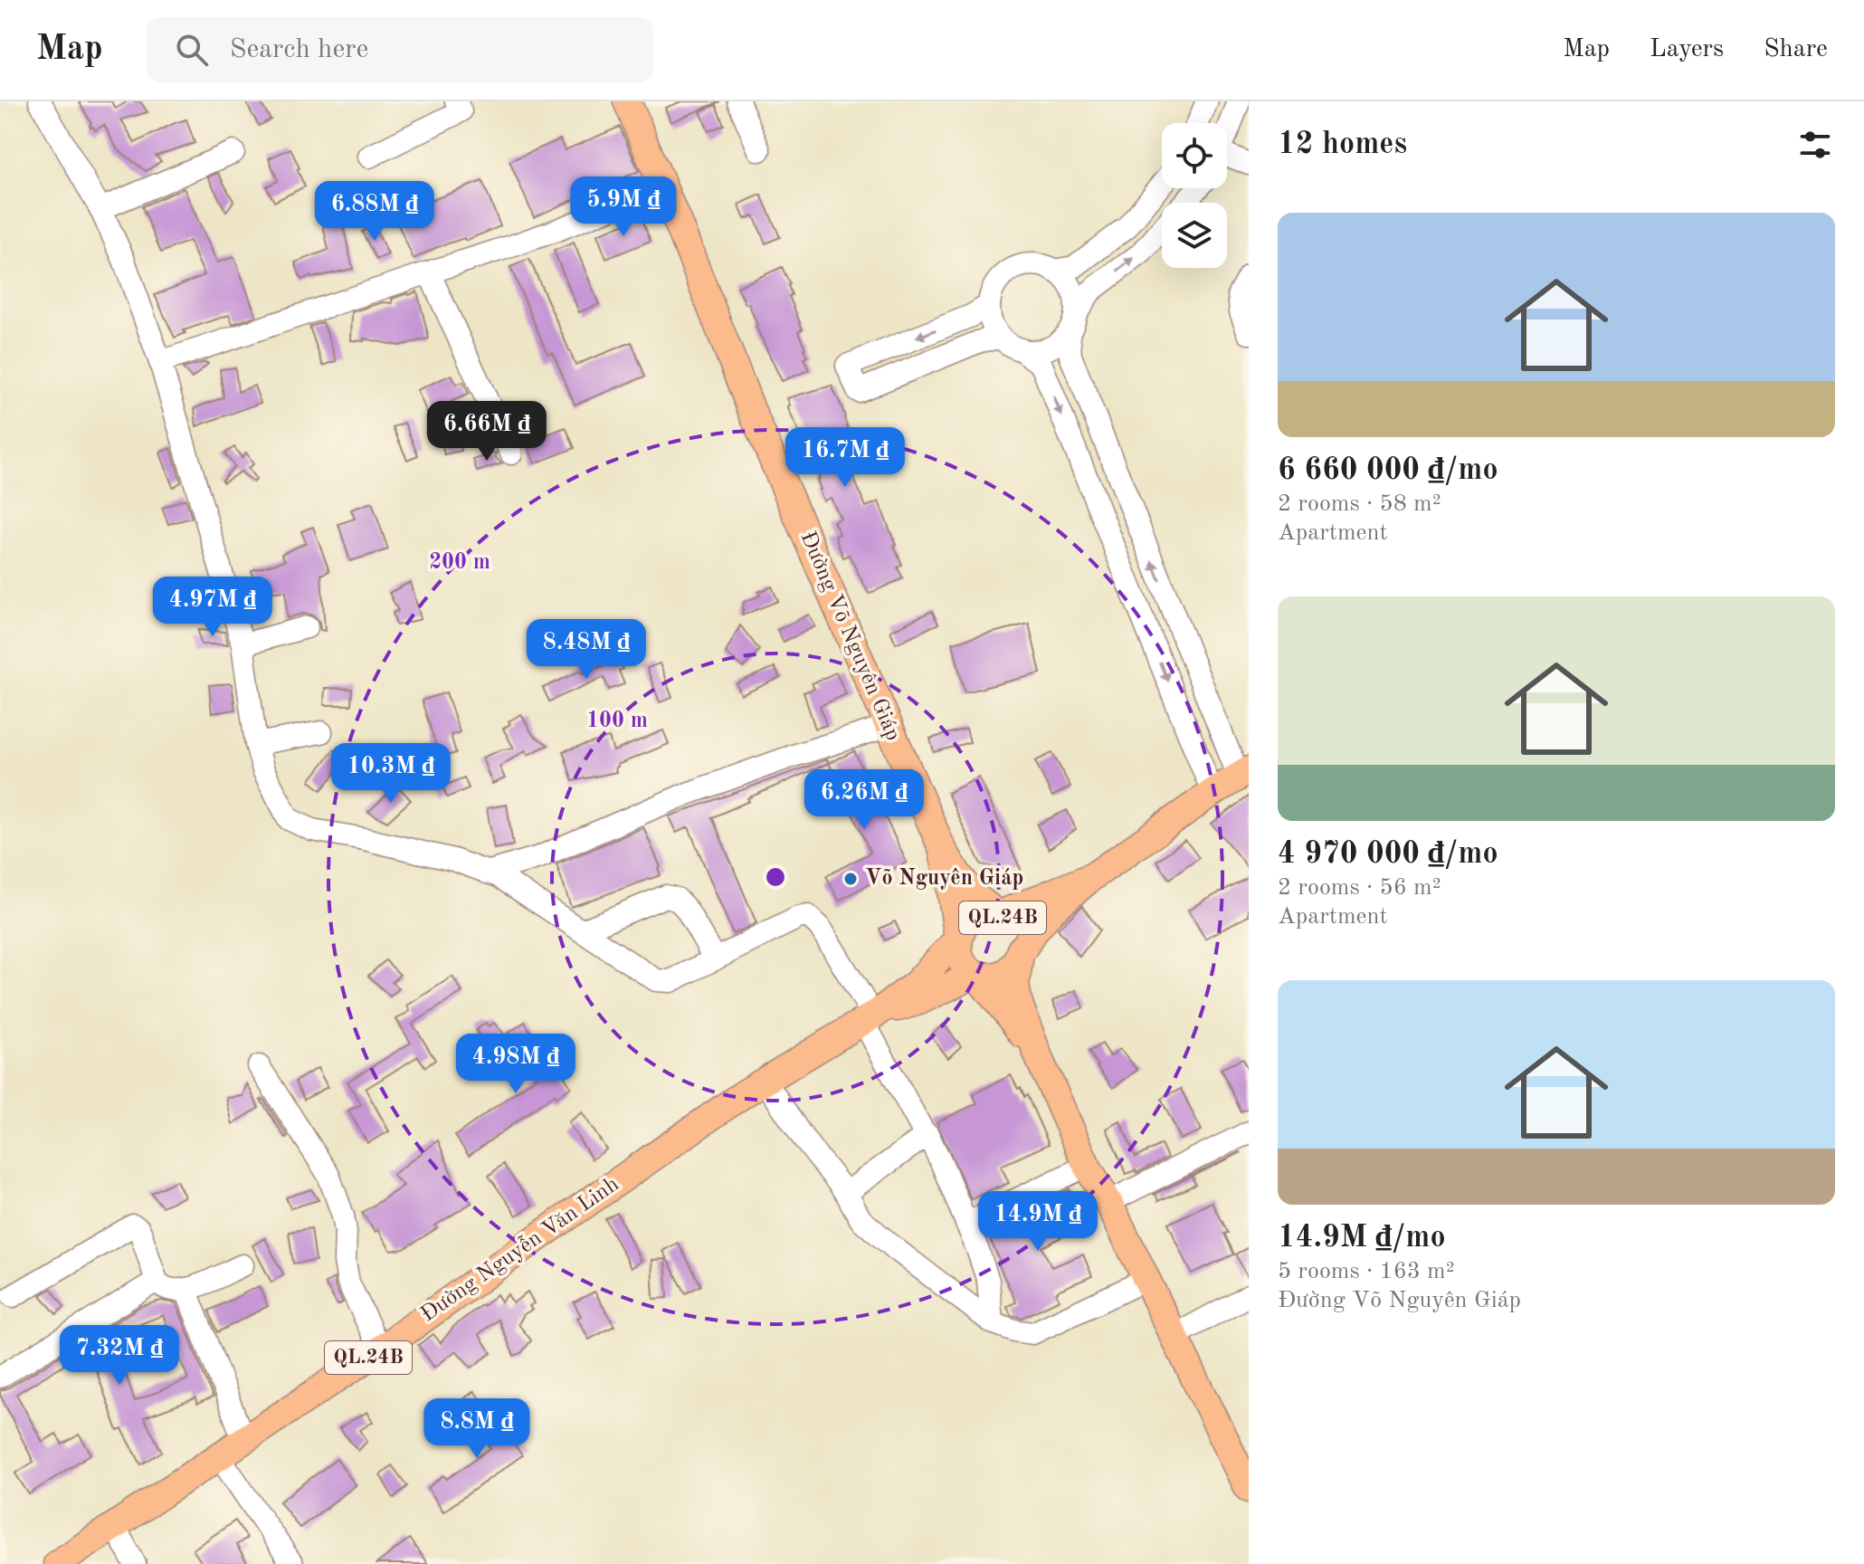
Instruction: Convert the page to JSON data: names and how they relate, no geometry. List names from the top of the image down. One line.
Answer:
{"streets":{"main road":["Đường Võ Nguyên Giáp","QL.24B","Đường Nguyễn Văn Linh"]},"crossings":[["Đường Võ Nguyên Giáp","QL.24B"],["Đường Võ Nguyên Giáp","Đường Nguyễn Văn Linh"],["QL.24B","Đường Nguyễn Văn Linh"]],"places":["Võ Nguyên Giáp"],"page":{"header":"Map","search":"Search here","nav":["Map","Layers","Share"],"heading":"12 homes","price":["5.9M ₫","6.88M ₫","6.66M ₫","16.7M ₫","4.97M ₫","8.48M ₫","10.3M ₫","6.26M ₫","4.98M ₫","14.9M ₫","7.32M ₫","8.8M ₫"],"list":[{"name":"6 660 000 ₫/mo","note":"2 rooms · 58 m² · Apartment"},{"name":"4 970 000 ₫/mo","note":"2 rooms · 56 m² · Apartment"},{"name":"14.9M ₫/mo","note":"5 rooms · 163 m² · Đường Võ Nguyên Giáp"}]},"rings":["200 m","100 m"]}
